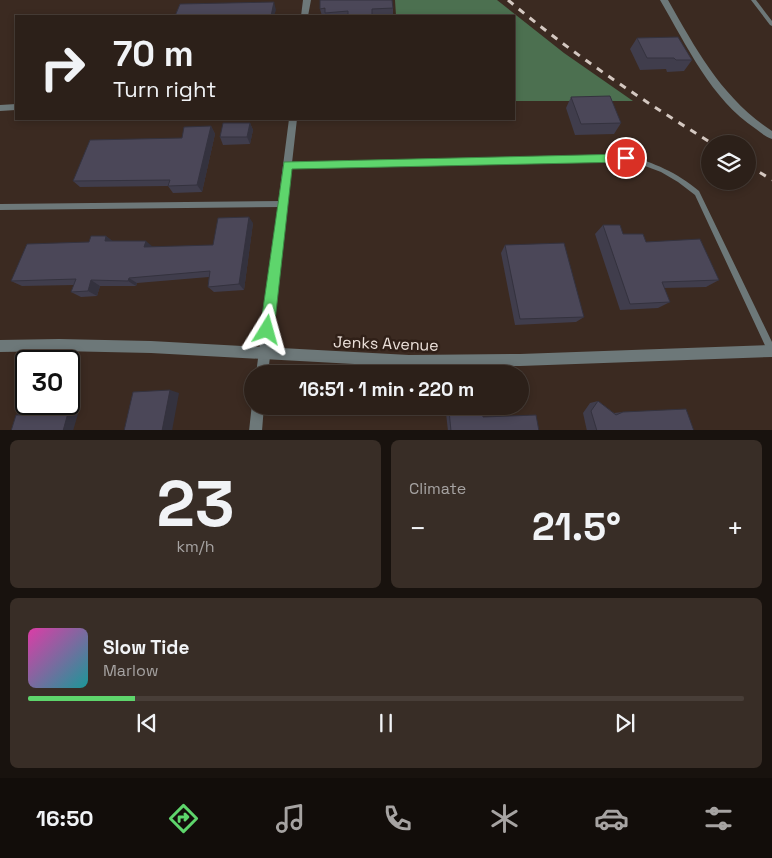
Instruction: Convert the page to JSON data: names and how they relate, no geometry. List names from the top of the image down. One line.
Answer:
{"streets":{"street":["Jenks Avenue"]},"page":{"turn":["70 m","Turn right"],"limit":"30","trip":"16:51 · 1 min · 220 m","tile":[["23","km/h"],"Climate"],"heat":["−","21.5°","+"],"song":["Slow Tide","Marlow"],"tabs":"16:50"}}
